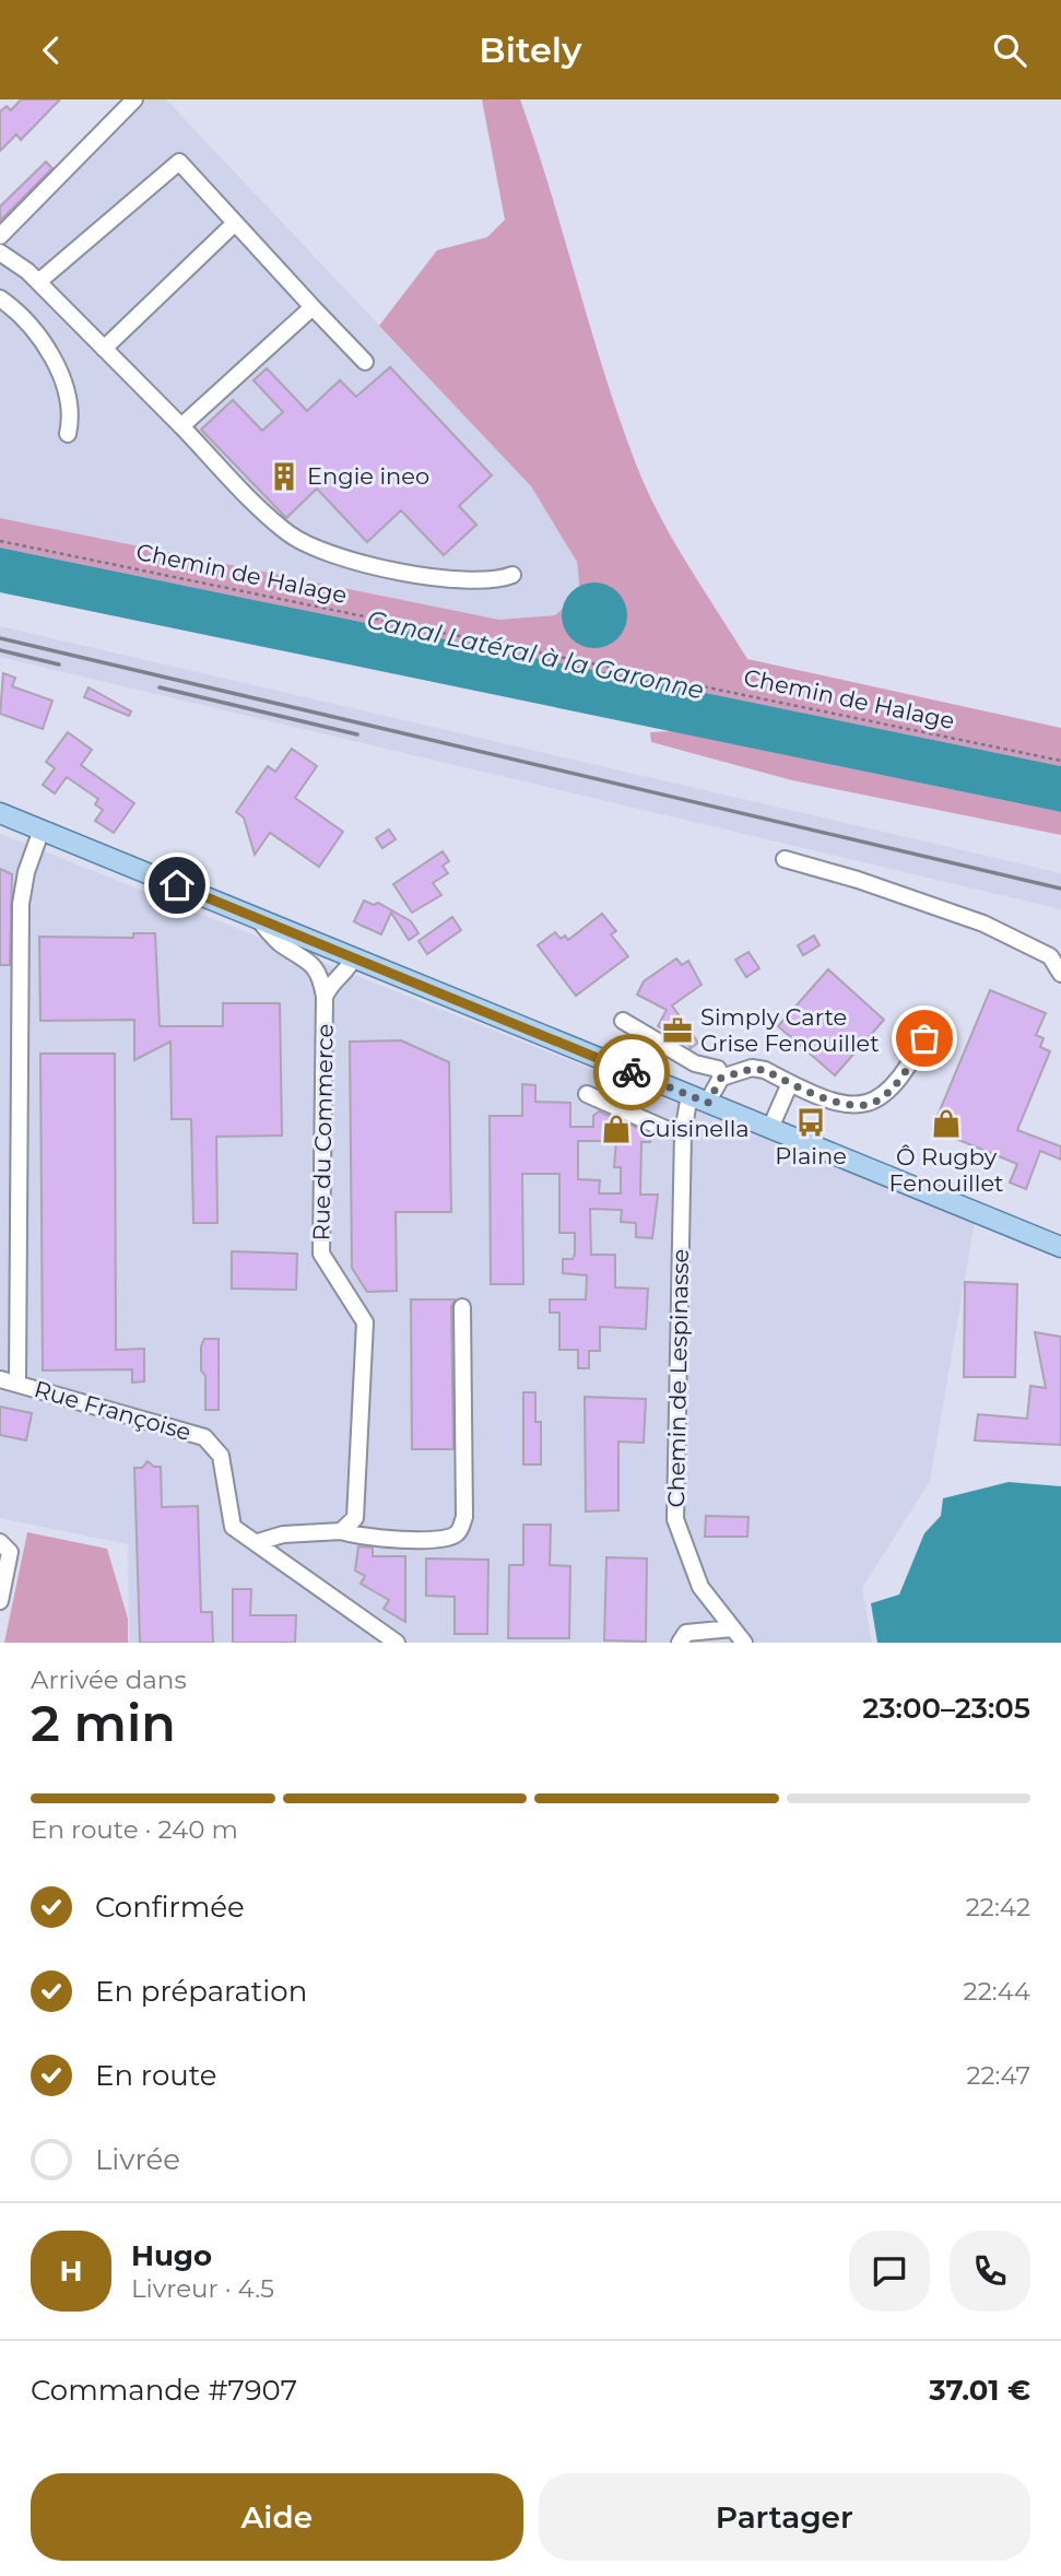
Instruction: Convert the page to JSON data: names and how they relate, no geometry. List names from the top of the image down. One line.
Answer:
{"streets":{"street":["Rue du Commerce","Chemin de Lespinasse","Rue Françoise"],"path":["Chemin de Halage"]},"water":["Canal Latéral à la Garonne"],"places":{"building":["Engie ineo"],"office":["Simply Carte Grise Fenouillet"],"bus stop":["Plaine"],"shop":["Ô Rugby Fenouillet","Cuisinella"]},"page":{"header":"Bitely","heading":["2 min","Arrivée dans","23:00–23:05"],"panel":["Hugo","Livreur · 4.5","Commande #7907","37.01 €"],"bar":"En route · 240 m","list":[["Confirmée","22:42"],["En préparation","22:44"],["En route","22:47"],"Livrée"],"round":"H","buttons":["Aide","Partager"]}}
